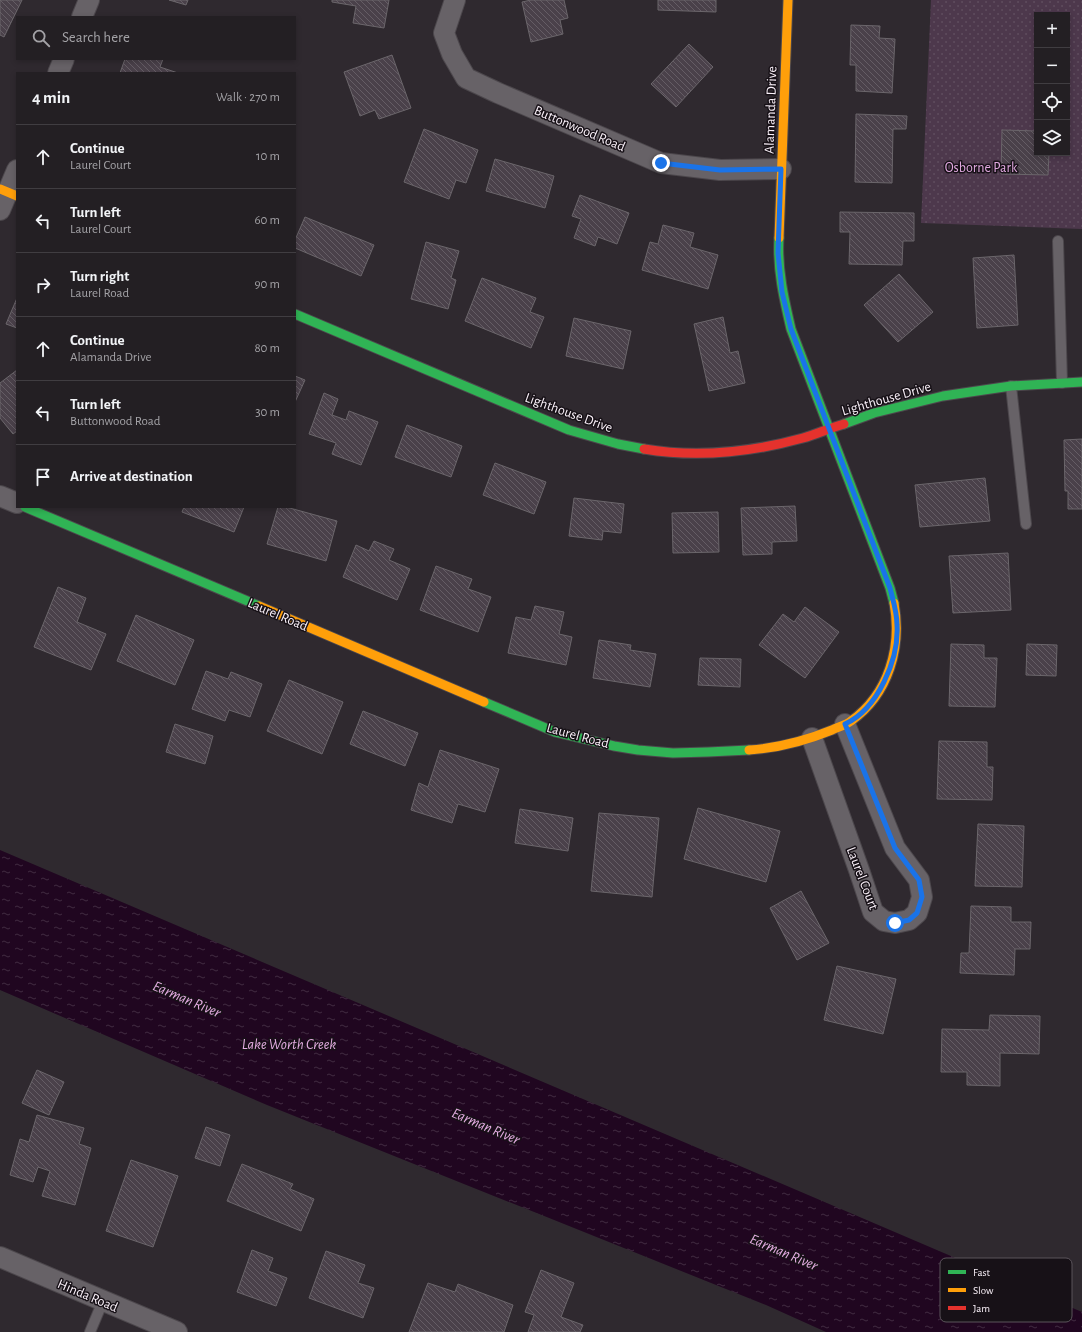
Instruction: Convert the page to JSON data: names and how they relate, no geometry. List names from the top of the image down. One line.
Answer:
{"streets":{"street":["Alamanda Drive","Buttonwood Road","Lighthouse Drive","Laurel Road","Laurel Court","Hinda Road"]},"crossings":[["Alamanda Drive","Buttonwood Road"],["Alamanda Drive","Lighthouse Drive"],["Alamanda Drive","Laurel Road"],["Lighthouse Drive","Laurel Road"],["Laurel Road","Laurel Court"]],"water":["Earman River","Lake Worth Creek"],"parks":["Osborne Park"],"legend":["Fast","Slow","Jam"],"page":{"map_buttons":["+","−"],"search":"Search here","heading":["4 min","Walk · 270 m"],"list":[["Continue","Laurel Court","10 m"],["Turn left","Laurel Court","60 m"],["Turn right","Laurel Road","90 m"],["Continue","Alamanda Drive","80 m"],["Turn left","Buttonwood Road","30 m"],"Arrive at destination"]}}
